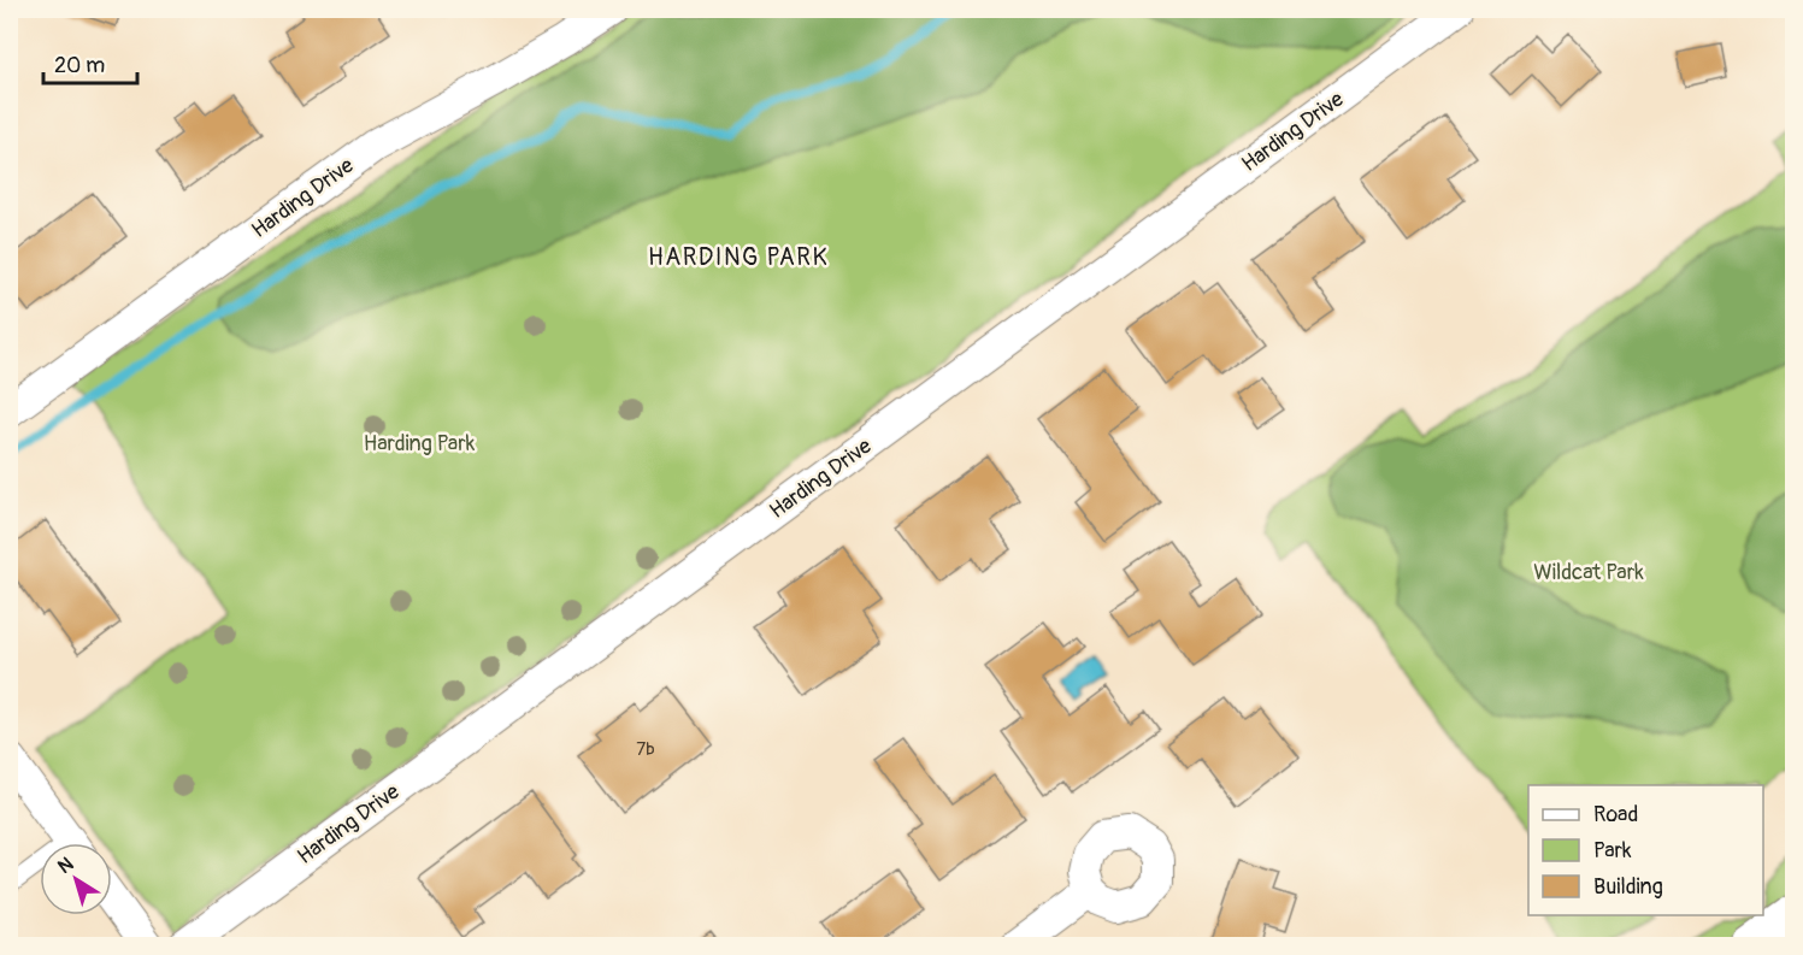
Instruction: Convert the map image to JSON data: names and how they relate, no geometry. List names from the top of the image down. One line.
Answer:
{"streets":{"street":["Harding Drive"]},"districts":["HARDING PARK"],"parks":["Harding Park","Wildcat Park"],"house_numbers":["7b"],"legend":["Road","Park","Building"],"scale_bar":"20 m","north":"top left"}
